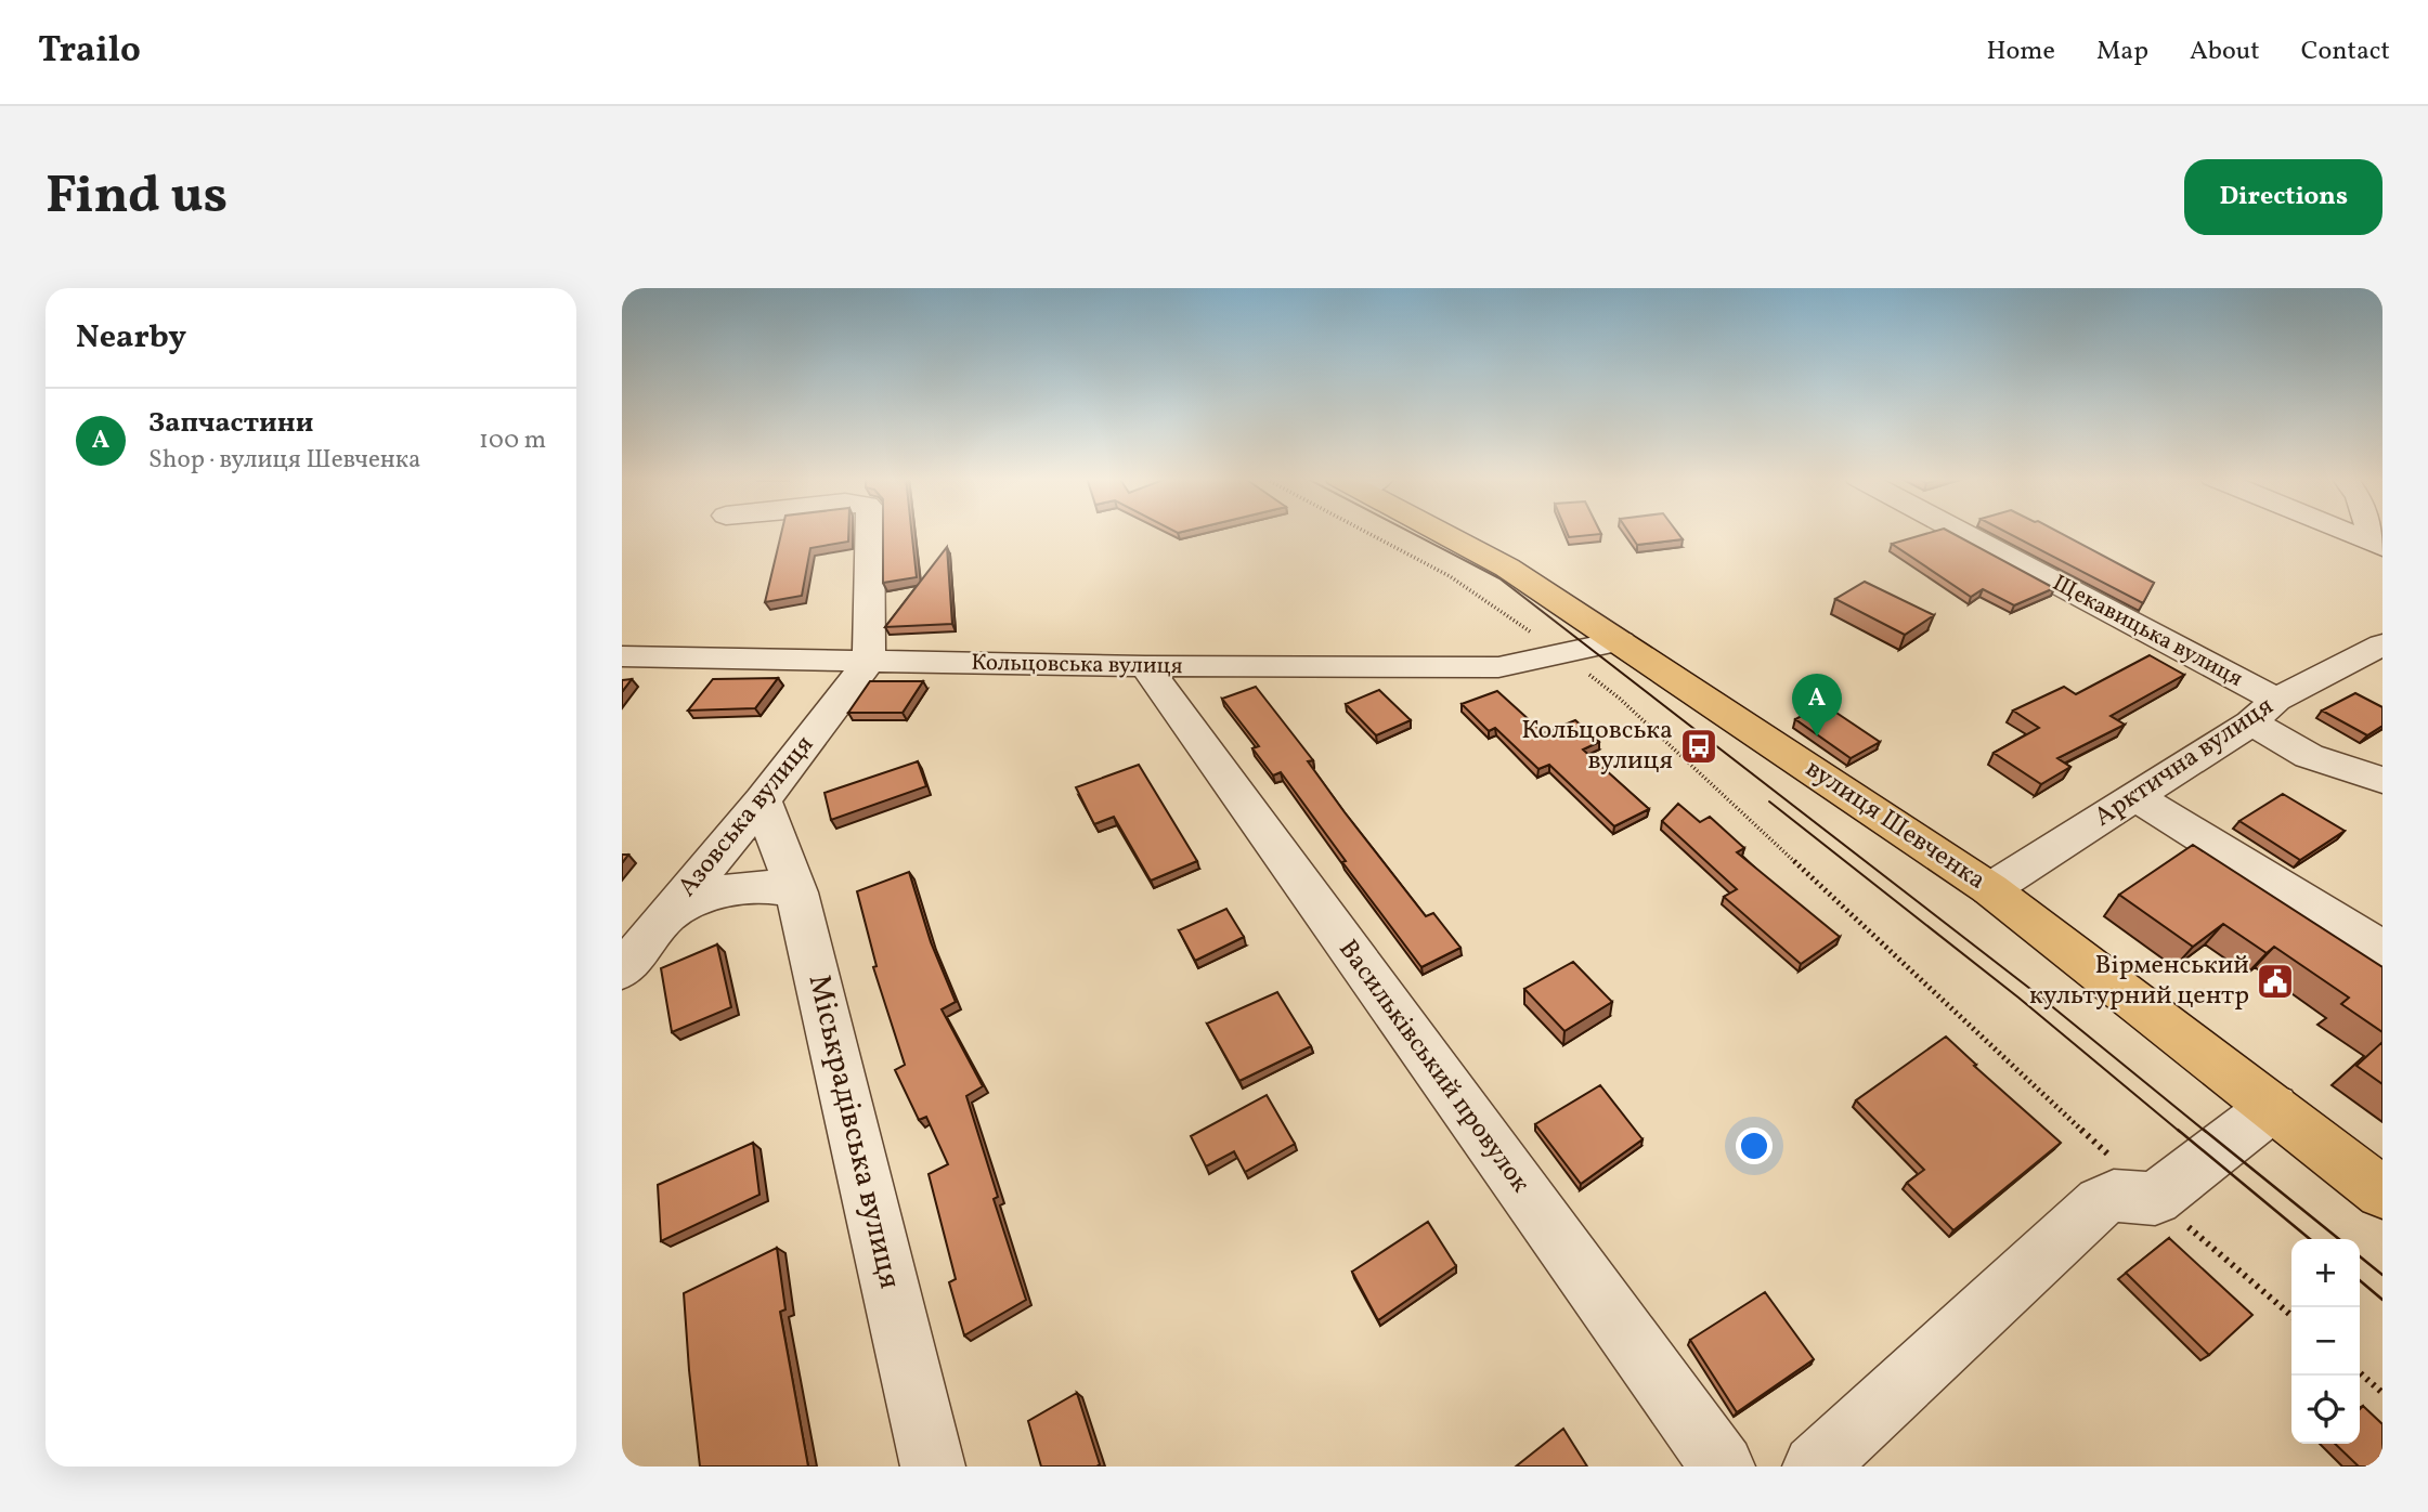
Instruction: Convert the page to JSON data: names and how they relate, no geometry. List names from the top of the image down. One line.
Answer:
{"streets":{"main road":["вулиця Шевченка"],"street":["Щекавицька вулиця","Кольцовська вулиця","Арктична вулиця","Азовська вулиця","Васильківський провулок","Міськрадівська вулиця"]},"crossings":[["Щекавицька вулиця","Арктична вулиця"],["Кольцовська вулиця","Азовська вулиця"],["Кольцовська вулиця","вулиця Шевченка"],["Кольцовська вулиця","Васильківський провулок"],["Арктична вулиця","вулиця Шевченка"],["Азовська вулиця","Міськрадівська вулиця"]],"places":{"bus stop":["Кольцовська вулиця"],"public building":["Вірменський культурний центр"]},"page":{"header":"Trailo","nav":["Home","Map","About","Contact"],"buttons":"Directions","title":"Find us","heading":"Nearby","list":[{"mark":"A","name":"Запчастини","note":"Shop · вулиця Шевченка","value":"100 m"}],"pins":"A","map_buttons":["+","−"]}}
